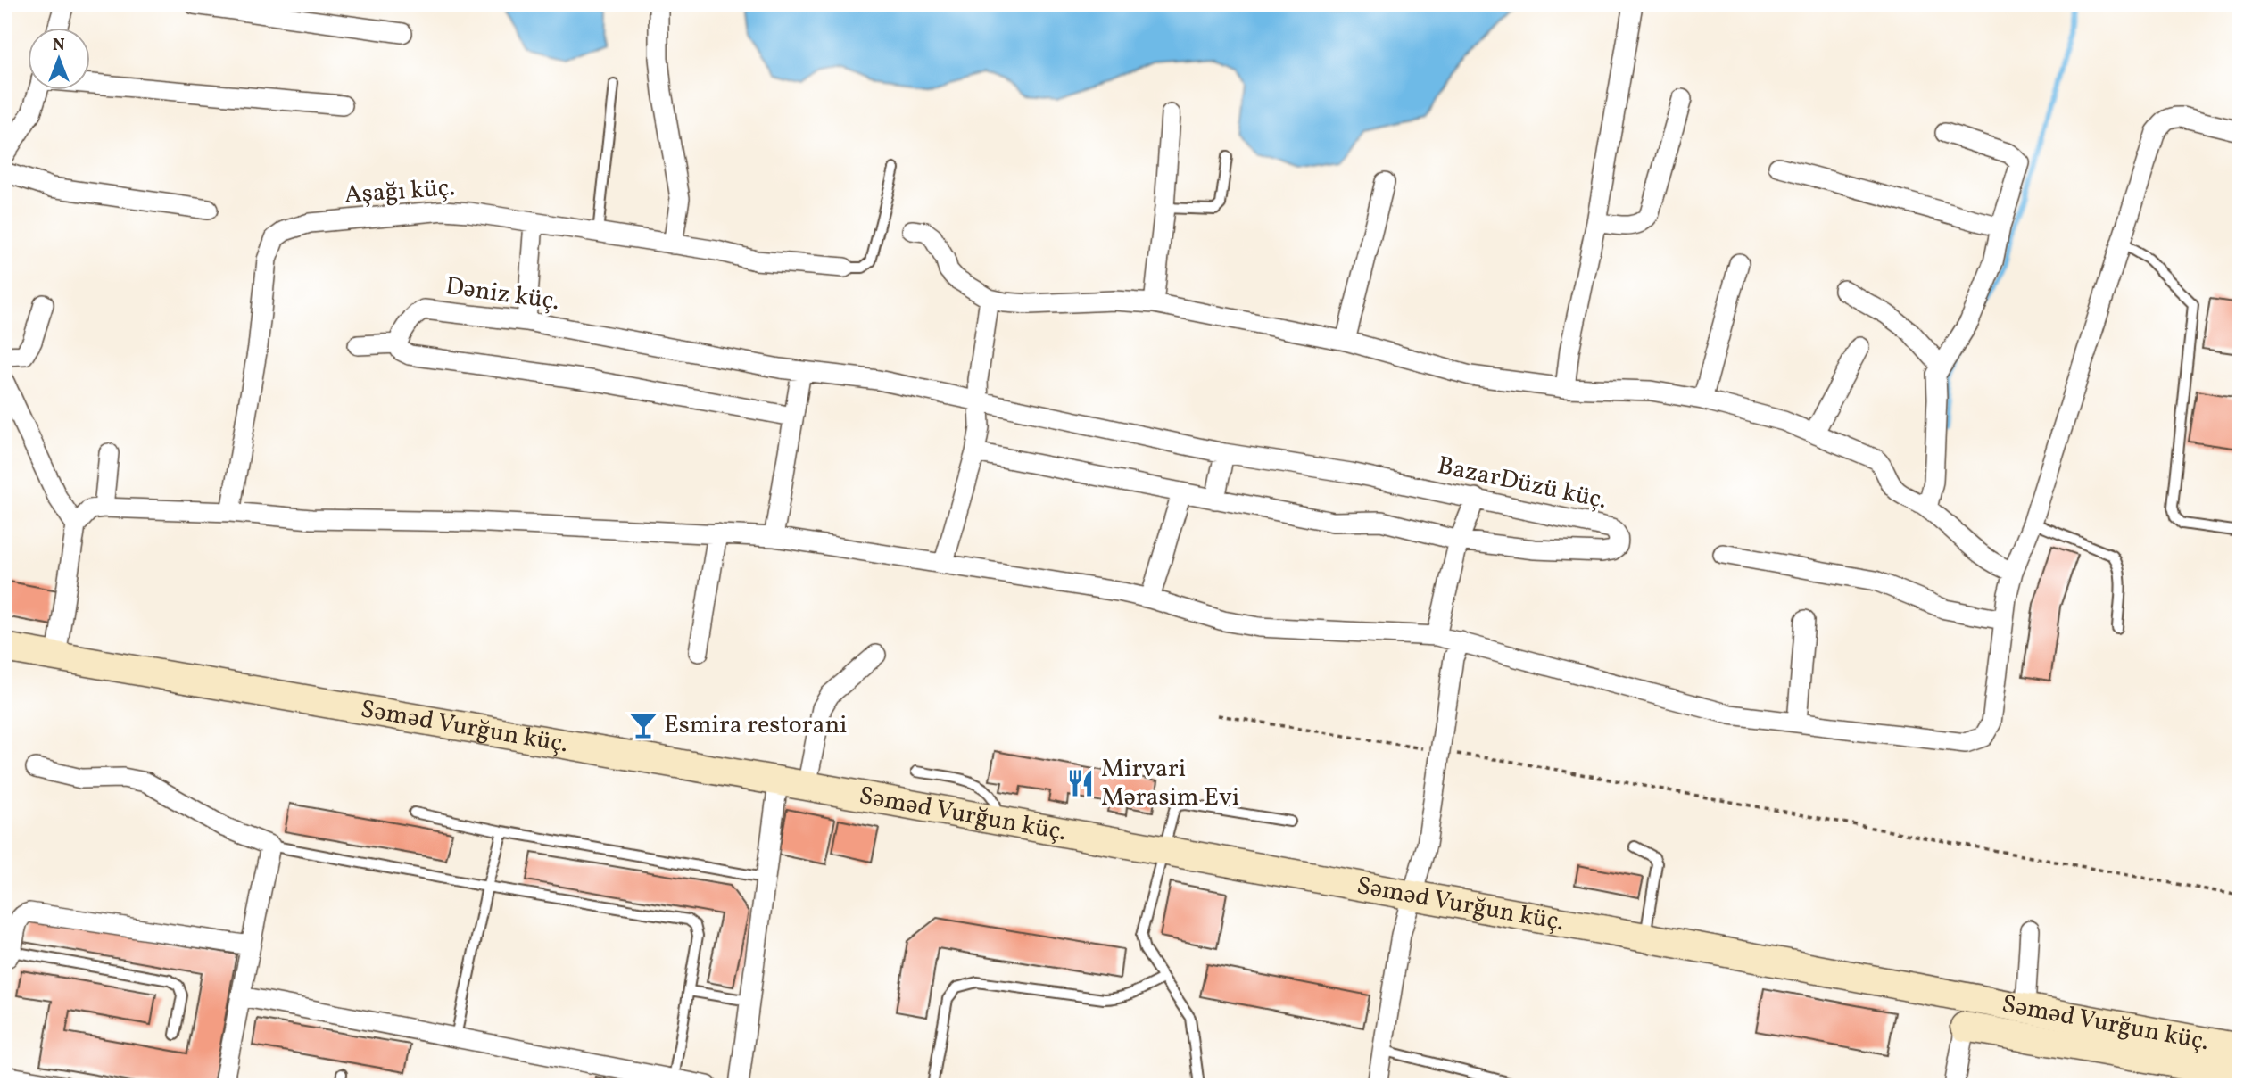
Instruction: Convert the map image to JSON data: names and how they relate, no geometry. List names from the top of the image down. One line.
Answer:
{"streets":{"main road":["Səməd Vurğun küç."],"street":["Aşağı küç.","Dəniz küç.","BazarDüzü küç."]},"crossings":[["Dəniz küç.","BazarDüzü küç."]],"places":{"bar":["Esmira restorani"],"restaurant":["Mirvari Mərasim Evi"]},"north":"top"}
